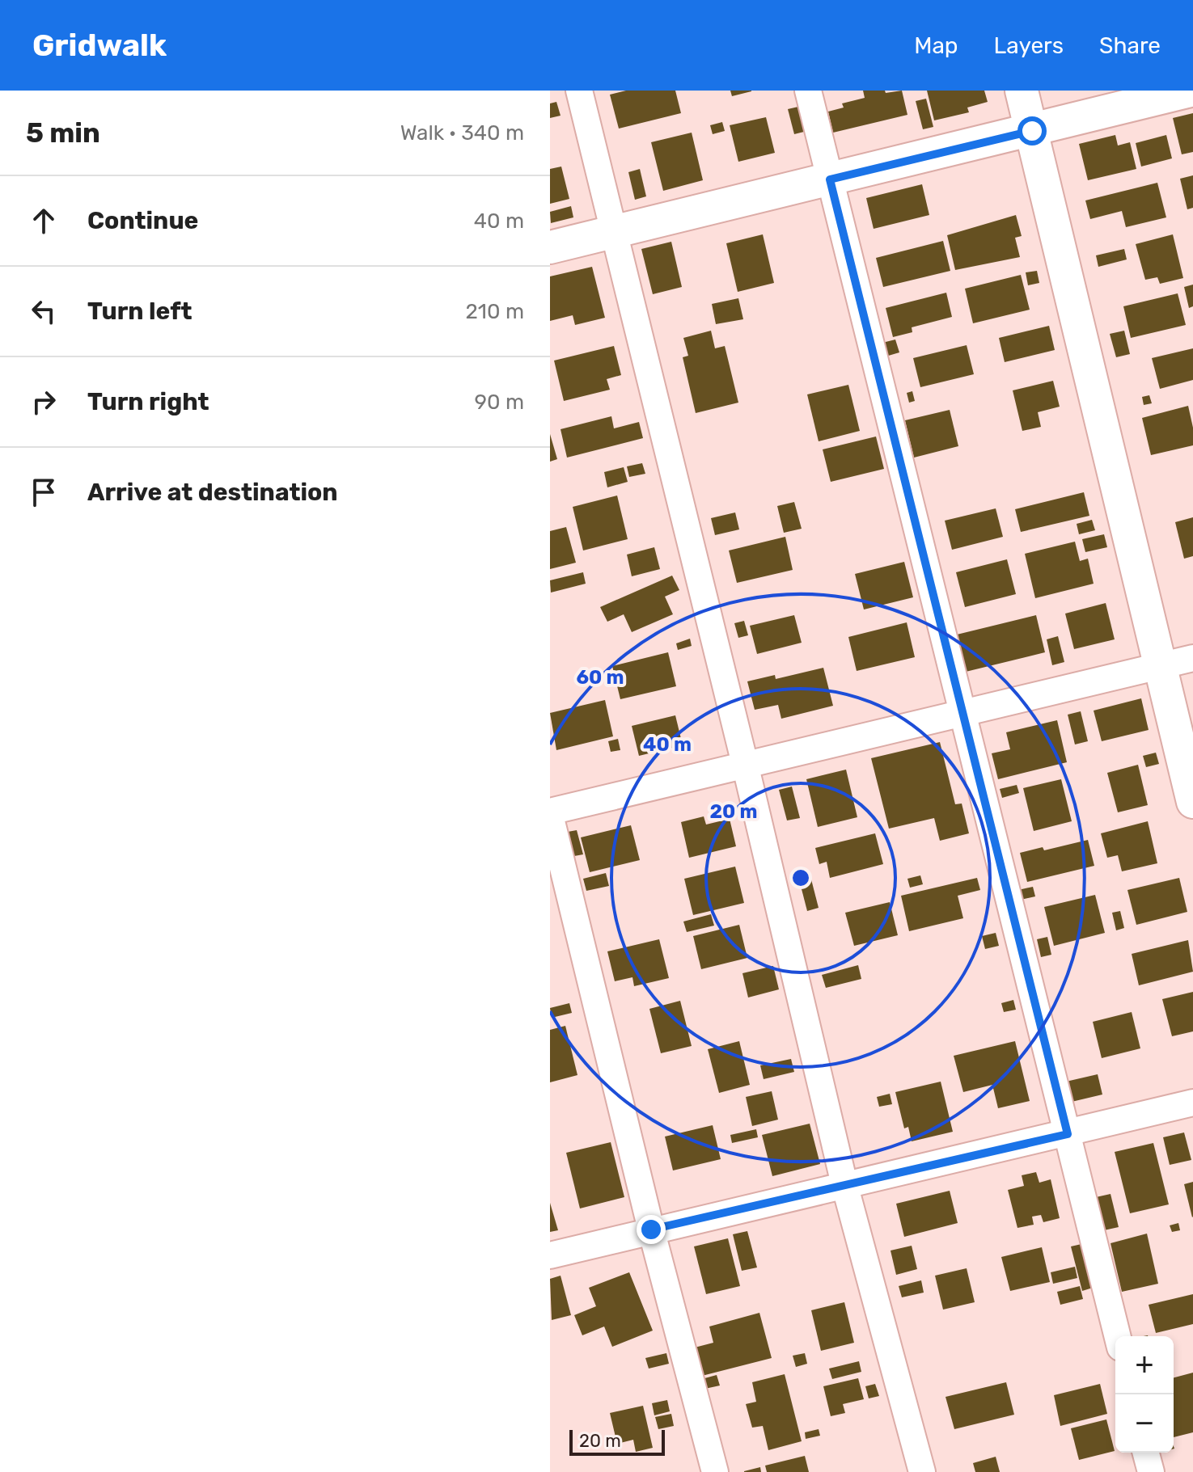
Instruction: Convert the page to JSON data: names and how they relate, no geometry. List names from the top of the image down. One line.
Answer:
{"scale_bar":"20 m","page":{"header":"Gridwalk","nav":["Map","Layers","Share"],"heading":["5 min","Walk · 340 m"],"list":[["Continue","40 m"],["Turn left","210 m"],["Turn right","90 m"],"Arrive at destination"],"map_buttons":["+","−"],"scale":"20 m"},"rings":["60 m","40 m","20 m"]}
